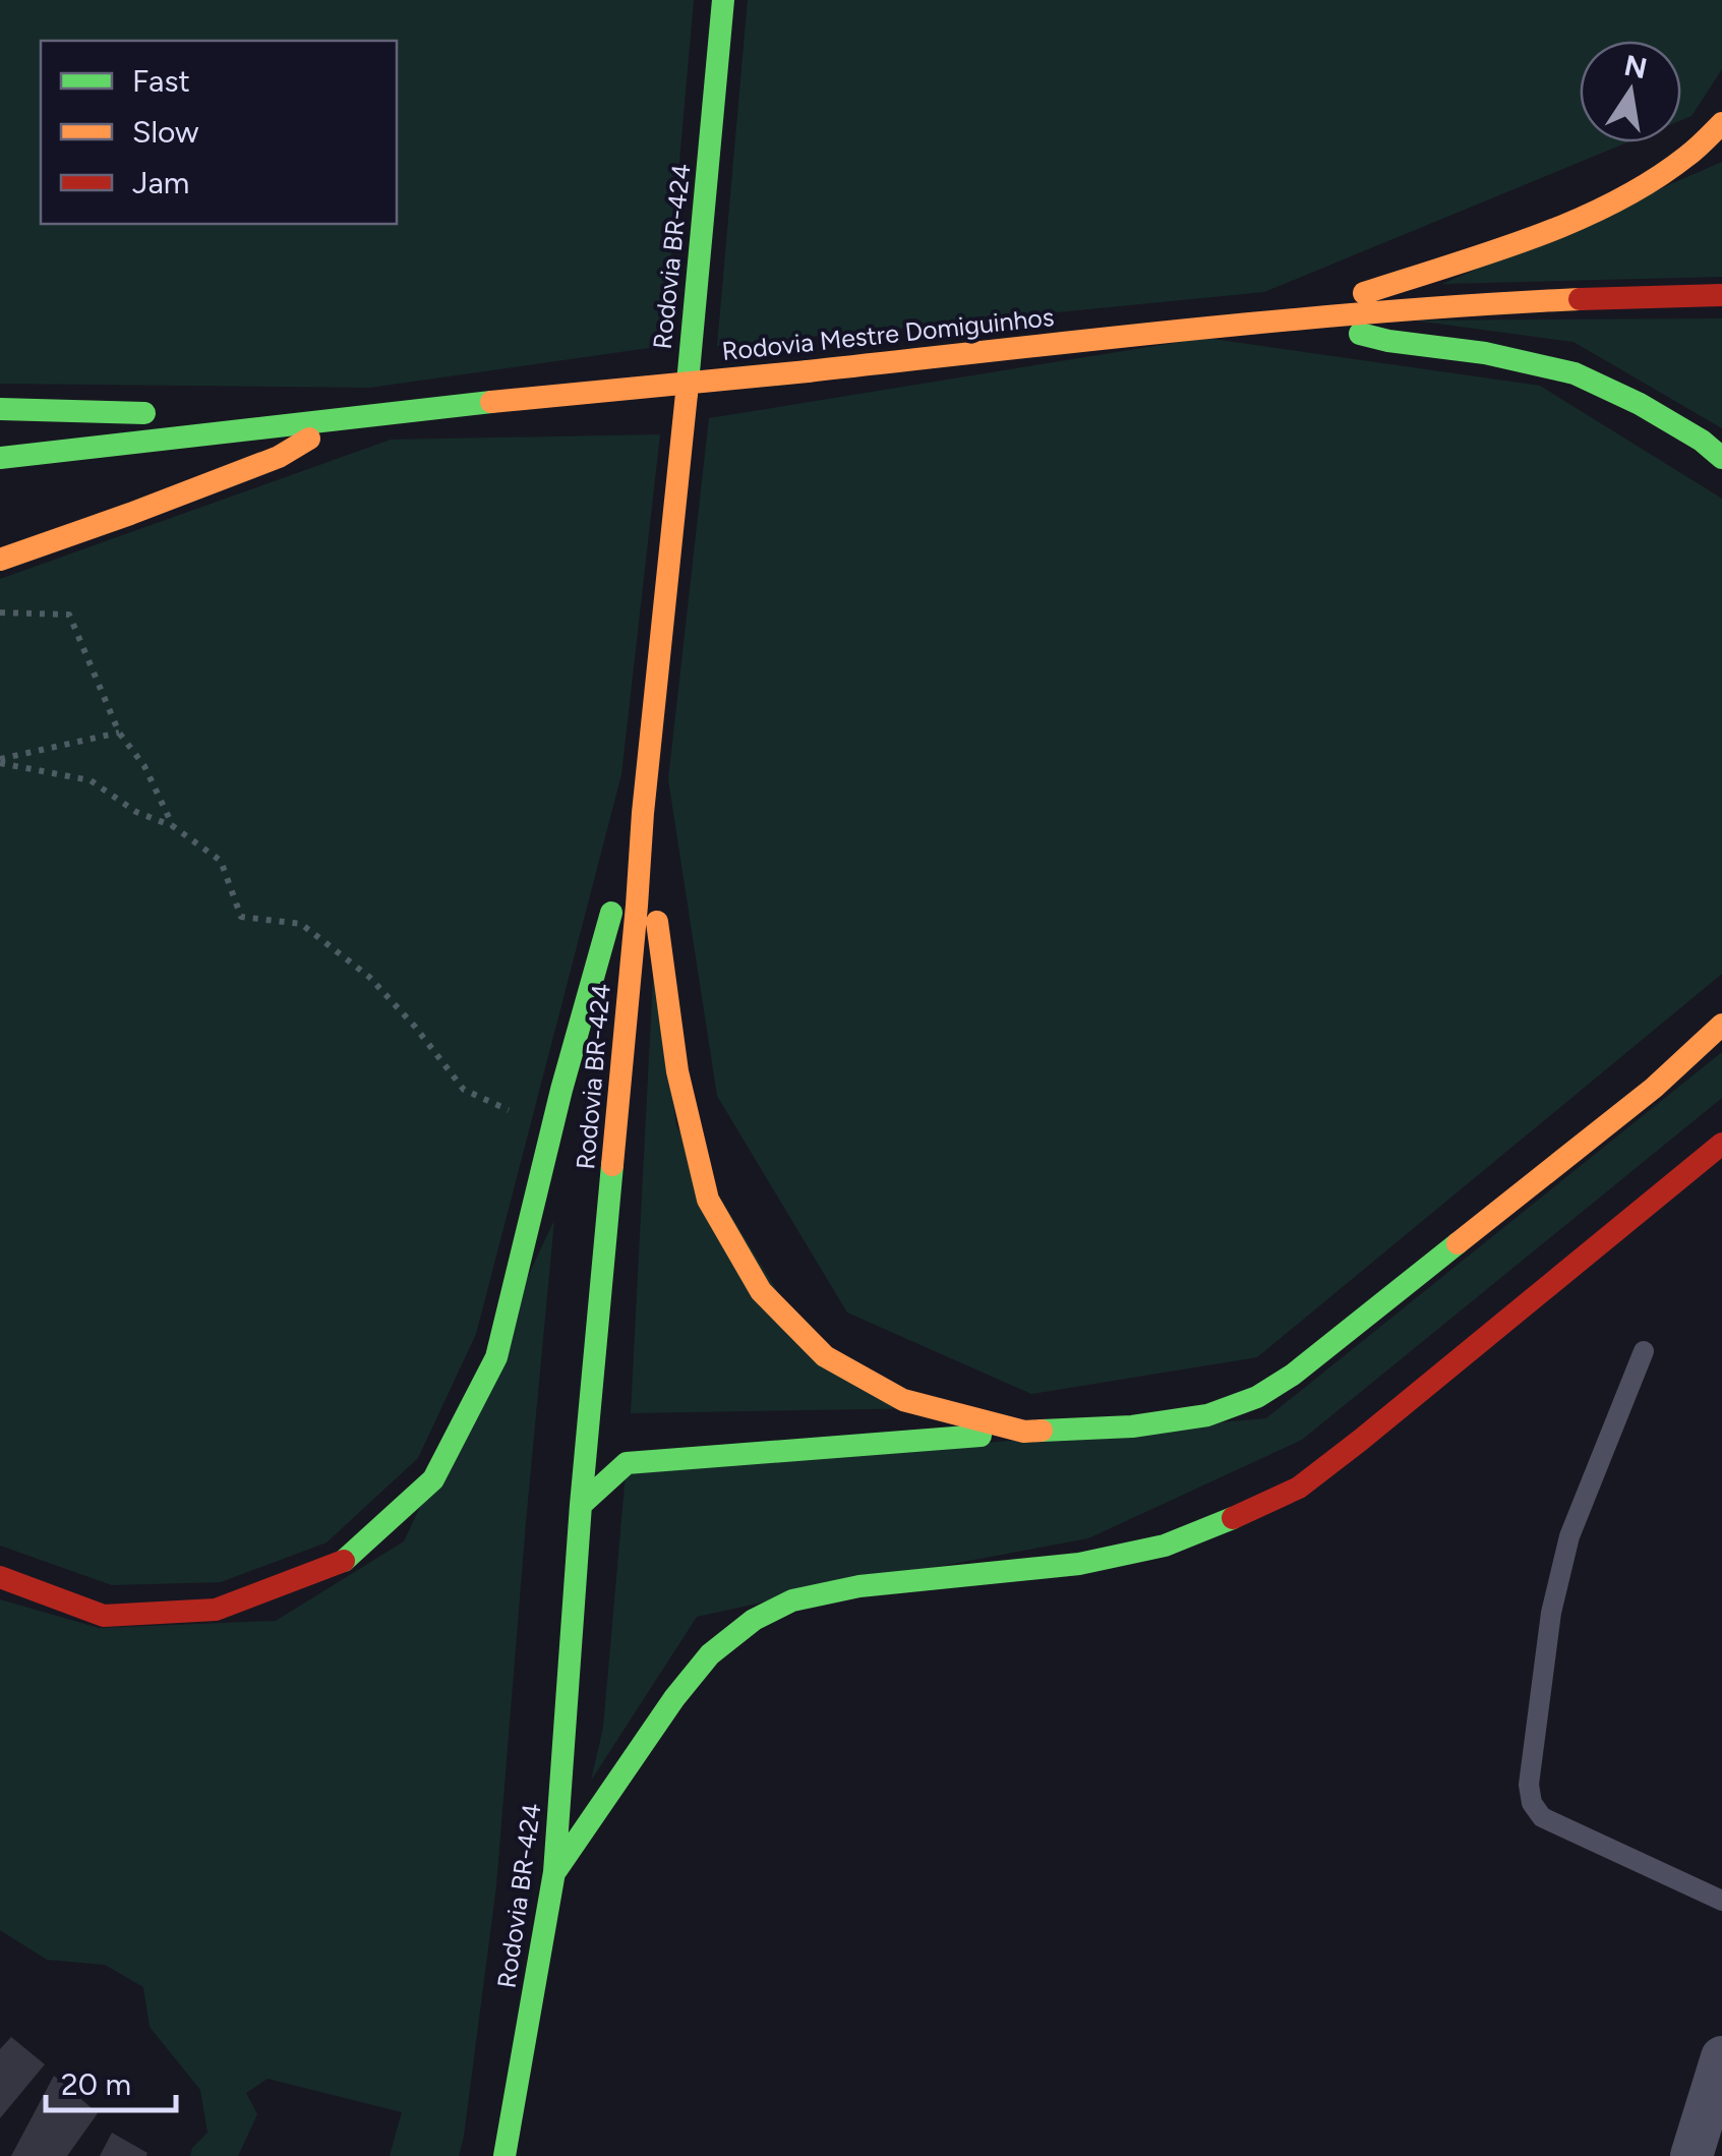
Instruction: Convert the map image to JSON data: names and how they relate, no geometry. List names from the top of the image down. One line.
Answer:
{"streets":{"main road":["Rodovia BR-424","Rodovia Mestre Domiguinhos"]},"legend":["Fast","Slow","Jam"],"scale_bar":"20 m","north":"top"}
